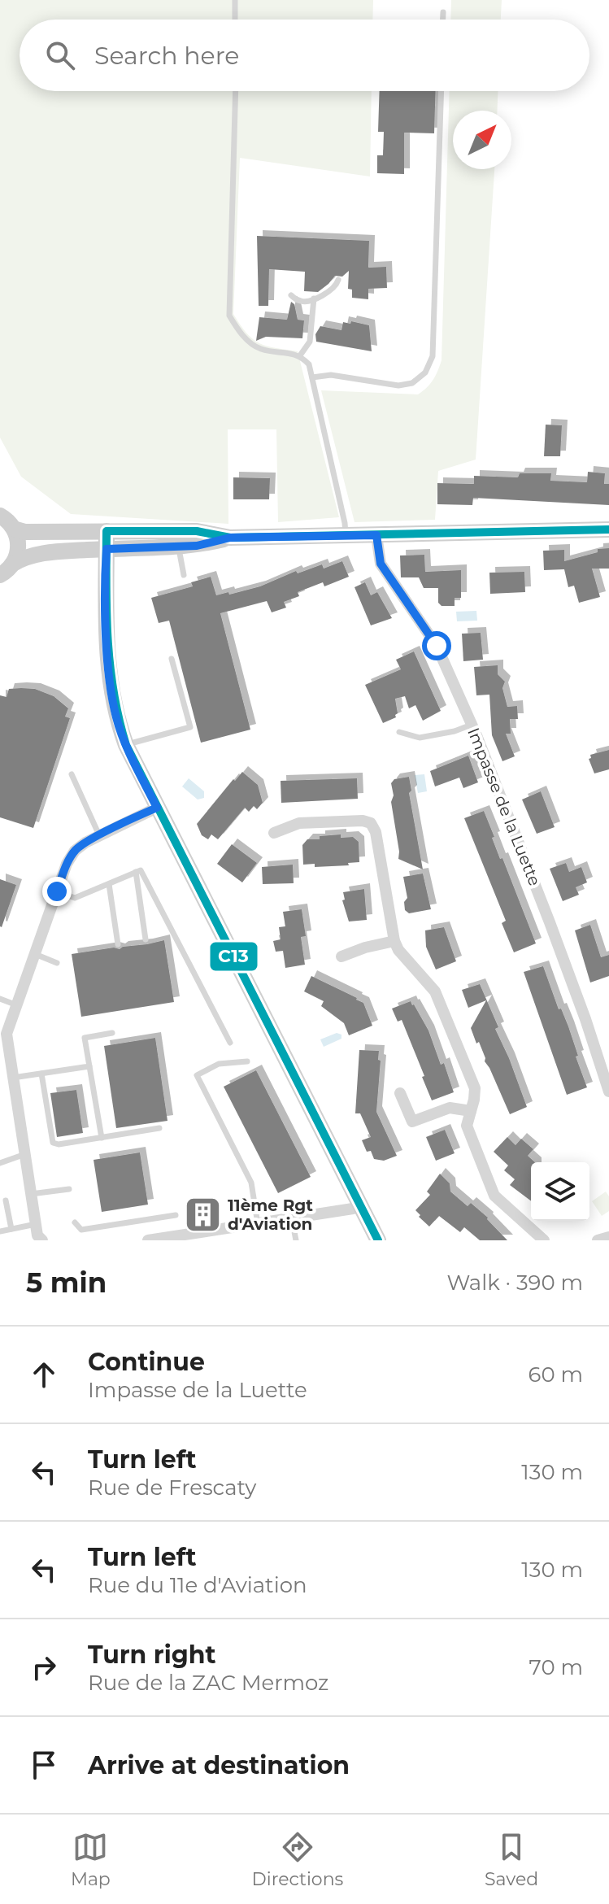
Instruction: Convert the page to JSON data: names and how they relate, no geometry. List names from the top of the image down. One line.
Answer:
{"streets":{"street":["Impasse de la Luette"]},"places":{"building":["11ème Rgt d'Aviation"]},"lines":["transit line C13"],"north":"top right","page":{"search":"Search here","heading":["5 min","Walk · 390 m"],"list":[["Continue","Impasse de la Luette","60 m"],["Turn left","Rue de Frescaty","130 m"],["Turn left","Rue du 11e d'Aviation","130 m"],["Turn right","Rue de la ZAC Mermoz","70 m"],"Arrive at destination"],"nav":["Map","Directions","Saved"]}}
